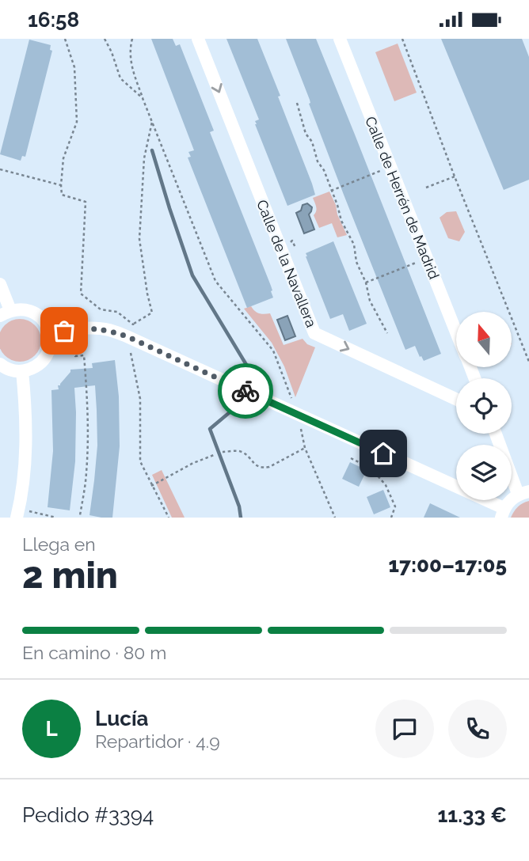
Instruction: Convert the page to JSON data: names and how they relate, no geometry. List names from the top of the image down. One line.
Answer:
{"streets":{"street":["Calle de Herrén de Madrid","Calle de la Navallera"]},"one_way":["Calle de la Navallera"],"north":"top","page":{"status":"16:58","heading":["2 min","Llega en","17:00–17:05"],"panel":["Lucía","Repartidor · 4.9","Pedido #3394","11.33 €"],"bar":"En camino · 80 m","round":"L"}}
